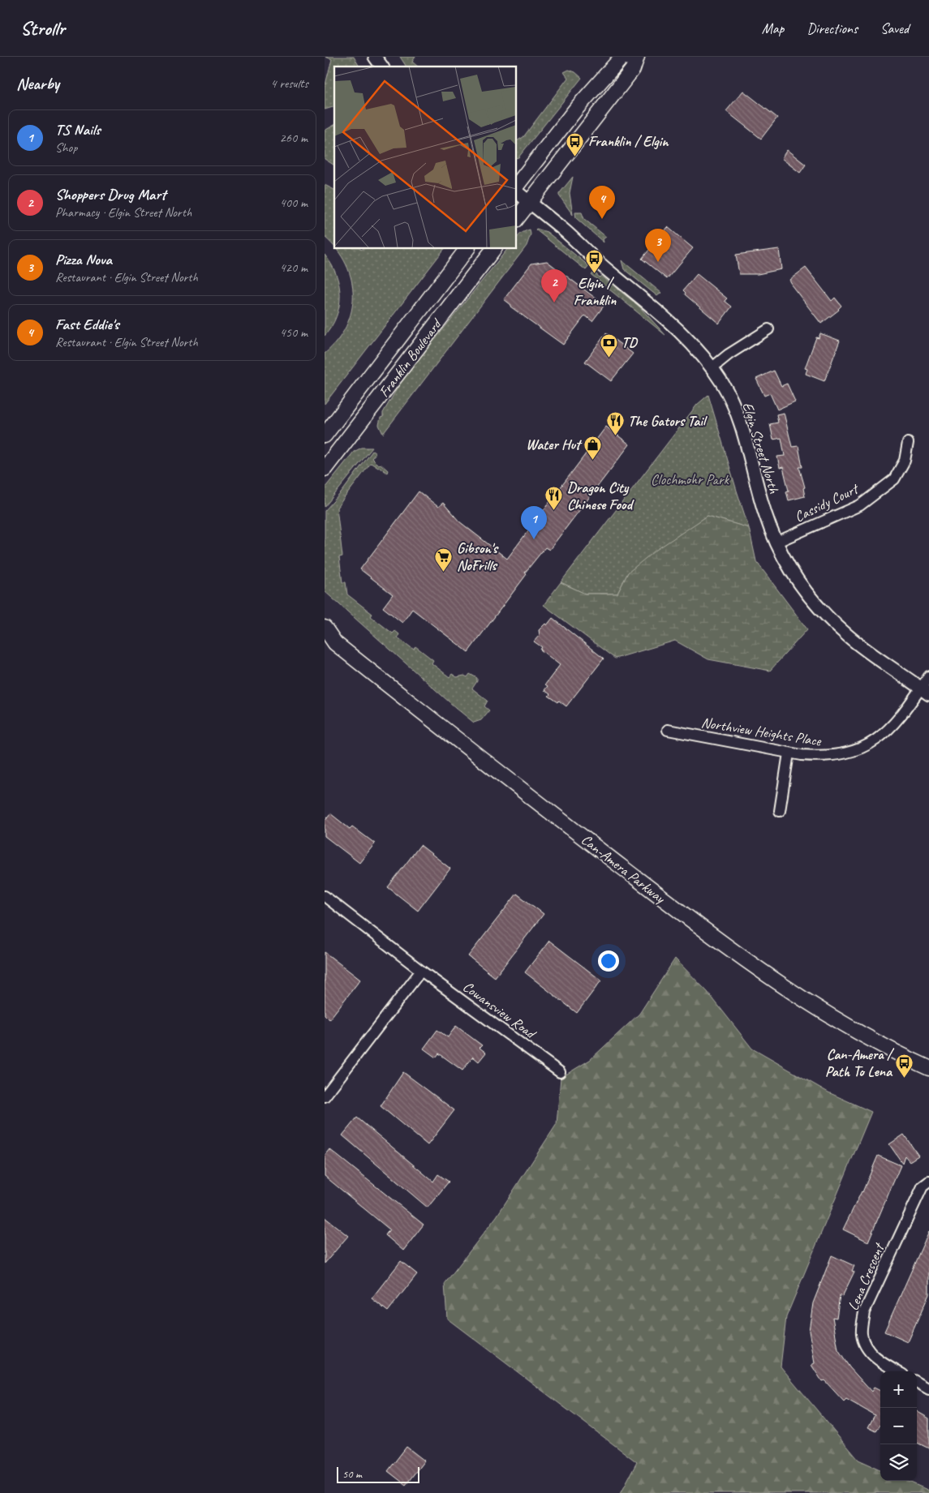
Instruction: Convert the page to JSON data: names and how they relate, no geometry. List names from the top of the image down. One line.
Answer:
{"streets":{"main road":["Franklin Boulevard","Can-Amera Parkway"],"street":["Elgin Street North","Cassidy Court","Northview Heights Place","Cowansview Road","Lena Crescent"]},"crossings":[["Elgin Street North","Cassidy Court"],["Elgin Street North","Northview Heights Place"]],"parks":["Clochmohr Park"],"places":{"bus stop":["Franklin / Elgin","Elgin / Franklin","Can-Amera / Path To Lena"],"bank":["TD"],"restaurant":["The Gators Tail","Dragon City Chinese Food"],"shop":["Water Hut"],"supermarket":["Gibson's NoFrills"]},"scale_bar":"50 m","page":{"header":"Strollr","nav":["Map","Directions","Saved"],"heading":["Nearby","4 results"],"list":[{"mark":"1","name":"TS Nails","note":"Shop","value":"260 m"},{"mark":"2","name":"Shoppers Drug Mart","note":"Pharmacy · Elgin Street North","value":"400 m"},{"mark":"3","name":"Pizza Nova","note":"Restaurant · Elgin Street North","value":"420 m"},{"mark":"4","name":"Fast Eddie's","note":"Restaurant · Elgin Street North","value":"450 m"}],"pins":["4","3","2","1"],"map_buttons":["+","−"],"scale":"50 m"}}
